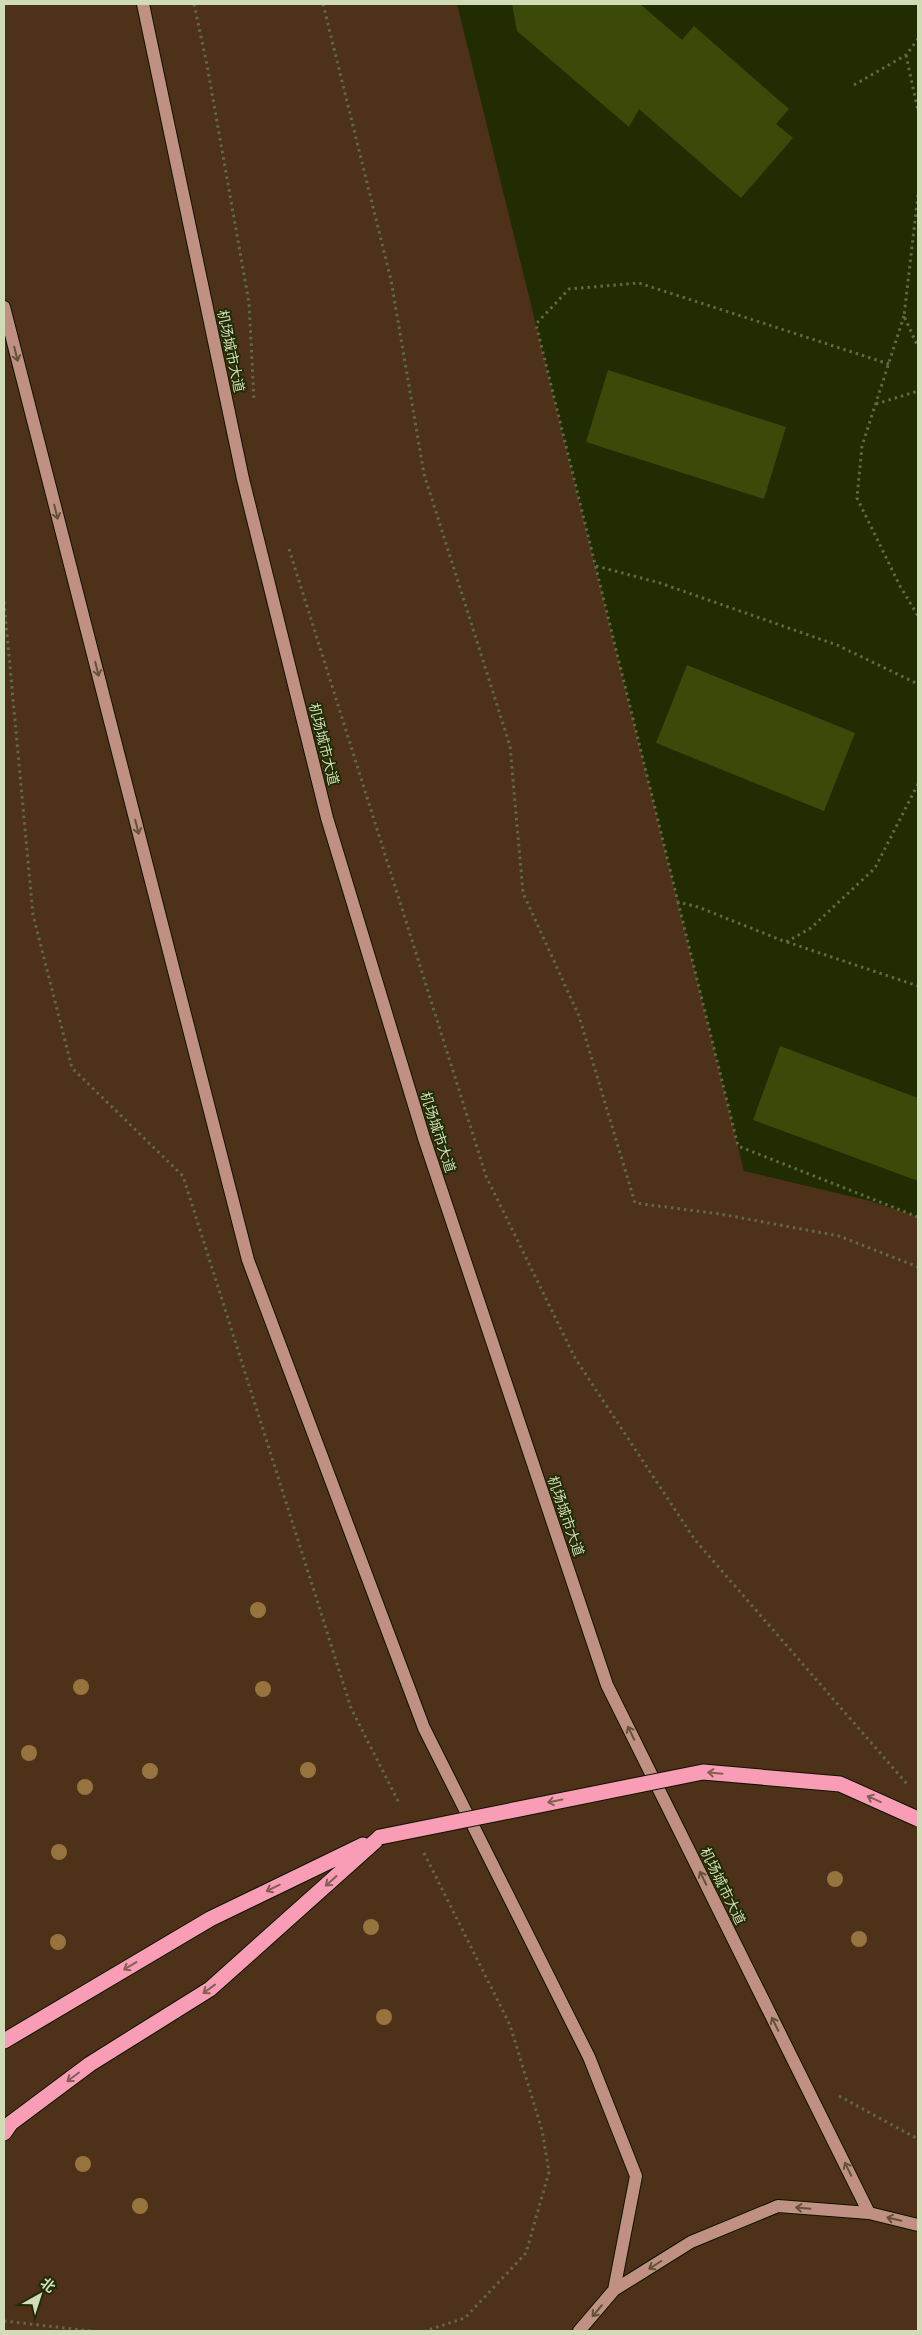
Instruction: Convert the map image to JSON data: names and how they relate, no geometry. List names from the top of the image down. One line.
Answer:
{"streets":{"main road":["机场城市大道"]},"one_way":["机场城市大道"],"north":"top right"}
